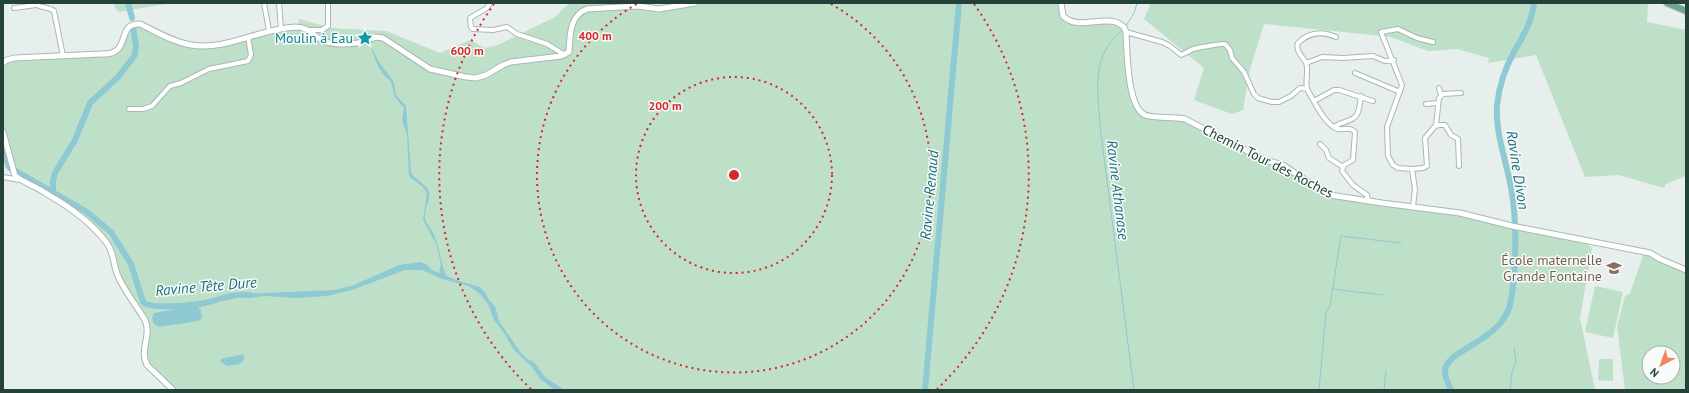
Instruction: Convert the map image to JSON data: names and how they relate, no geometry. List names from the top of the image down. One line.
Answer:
{"streets":{"street":["Chemin Tour des Roches"]},"water":["Ravine Divon","Ravine Athanase","Ravine Renaud","Ravine Tête Dure"],"places":{"place":["Moulin à Eau"],"school or university":["École maternelle Grande Fontaine"]},"north":"bottom left","rings":["400 m","600 m","200 m"]}
